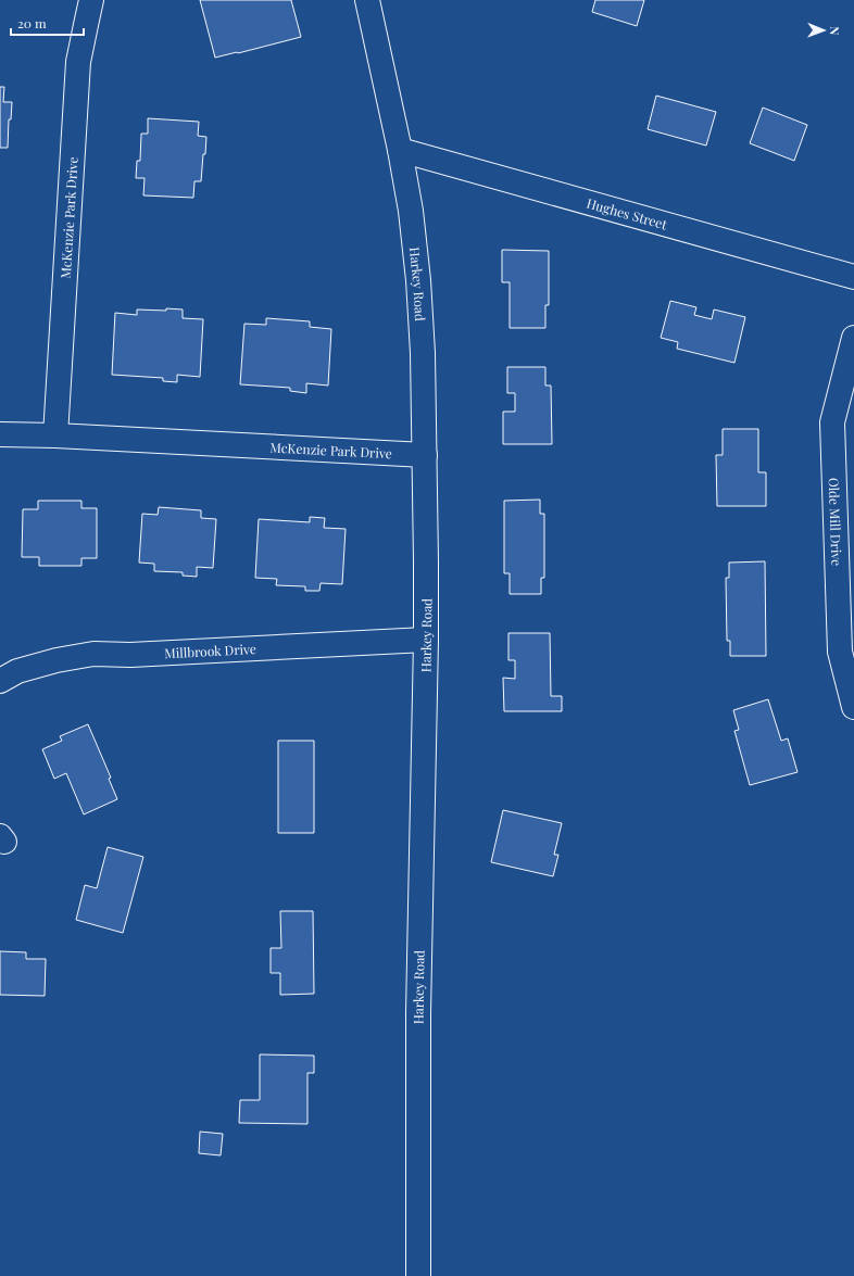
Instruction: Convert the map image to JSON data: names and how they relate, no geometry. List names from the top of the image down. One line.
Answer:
{"streets":{"street":["Hughes Street","McKenzie Park Drive","Harkey Road","Olde Mill Drive","Millbrook Drive"]},"crossings":[["Hughes Street","Harkey Road"],["McKenzie Park Drive","Harkey Road"],["Harkey Road","Millbrook Drive"]],"scale_bar":"20 m","north":"right"}
